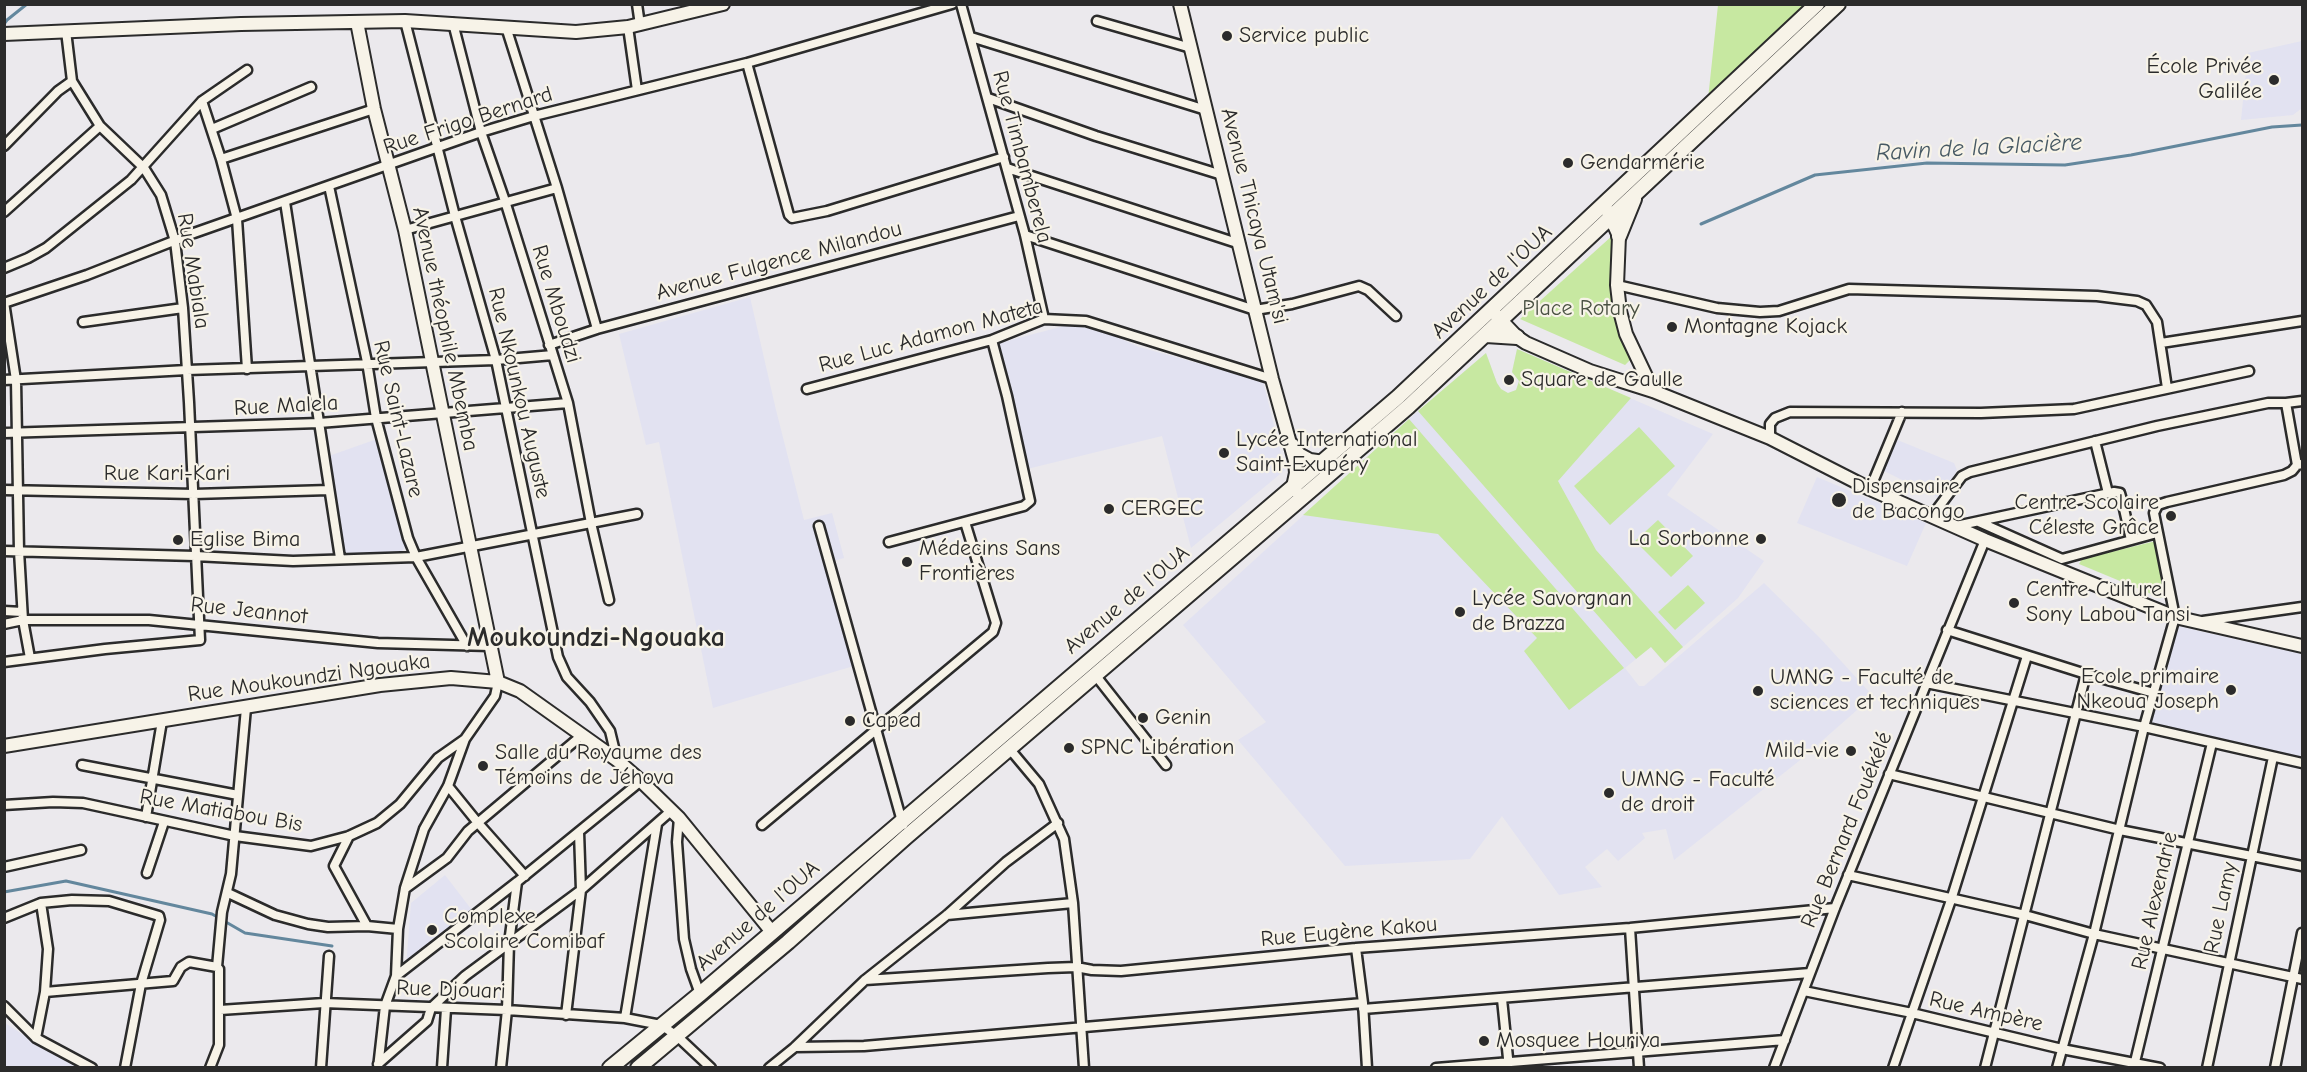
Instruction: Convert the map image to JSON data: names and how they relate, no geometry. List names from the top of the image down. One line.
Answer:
{"streets":{"main road":["Avenue de l'OUA"],"street":["Rue Frigo Bernard","Rue Timbamberela","Avenue Thicaya Utam'si","Avenue Fulgence Milandou","Rue Mabiala","Rue Mboudzi","Avenue théophile Mbemba","Rue Luc Adamon Mateta","Rue Nkounkou Auguste","Rue Malela","Rue Saint-Lazare","Rue Kari-Kari","Rue Jeannot","Rue Moukoundzi Ngouaka","Rue Matiabou Bis","Rue Bernard Fouékélé","Rue Alexendrie","Rue Lamy","Rue Eugène Kakou","Rue Djouari","Rue Ampère"]},"crossings":[["Rue Frigo Bernard","Rue Mabiala"],["Rue Frigo Bernard","Rue Mboudzi"],["Rue Frigo Bernard","Avenue théophile Mbemba"],["Rue Frigo Bernard","Rue Nkounkou Auguste"],["Rue Frigo Bernard","Rue Saint-Lazare"],["Rue Timbamberela","Avenue Fulgence Milandou"],["Rue Timbamberela","Rue Luc Adamon Mateta"],["Avenue Thicaya Utam'si","Avenue de l'OUA"],["Avenue Thicaya Utam'si","Rue Luc Adamon Mateta"],["Avenue Fulgence Milandou","Rue Mboudzi"],["Rue Mabiala","Rue Malela"],["Rue Mabiala","Rue Kari-Kari"],["Rue Mabiala","Rue Jeannot"],["Avenue de l'OUA","Rue Moukoundzi Ngouaka"],["Avenue de l'OUA","Rue Djouari"],["Rue Mboudzi","Rue Malela"],["Avenue théophile Mbemba","Rue Malela"],["Avenue théophile Mbemba","Rue Jeannot"],["Avenue théophile Mbemba","Rue Moukoundzi Ngouaka"],["Rue Nkounkou Auguste","Rue Malela"],["Rue Nkounkou Auguste","Rue Moukoundzi Ngouaka"],["Rue Malela","Rue Saint-Lazare"],["Rue Saint-Lazare","Rue Jeannot"],["Rue Bernard Fouékélé","Rue Eugène Kakou"],["Rue Bernard Fouékélé","Rue Ampère"],["Rue Alexendrie","Rue Ampère"]],"districts":["Moukoundzi-Ngouaka"],"water":["Ravin de la Glacière"],"parks":["Place Rotary"],"places":["Service public","École Privée Galilée","Gendarmérie","Montagne Kojack","Square de Gaulle","Lycée International Saint-Exupéry","Dispensaire de Bacongo","CERGEC","Centre Scolaire Céleste Grâce","La Sorbonne","Eglise Bima","Médecins Sans Frontières","Centre Culturel Sony Labou Tansi","Lycée Savorgnan de Brazza","Ecole primaire Nkeoua Joseph","UMNG - Faculté de sciences et techniques","Genin","Caped","SPNC Libération","Mild-vie","Salle du Royaume des Témoins de Jéhova","UMNG - Faculté de droit","Complexe Scolaire Comibaf","Mosquee Houriya"]}
